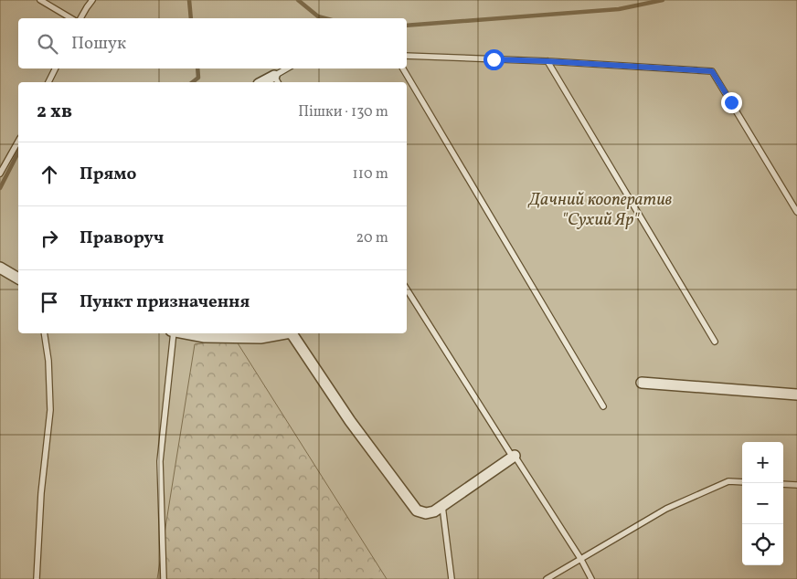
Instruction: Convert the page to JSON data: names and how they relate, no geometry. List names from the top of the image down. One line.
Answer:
{"parks":["Дачний кооператив \"Сухий Яр\""],"page":{"search":"Пошук","heading":["2 хв","Пішки · 130 m"],"list":[["Прямо","110 m"],["Праворуч","20 m"],"Пункт призначення"],"map_buttons":["+","−"]}}
